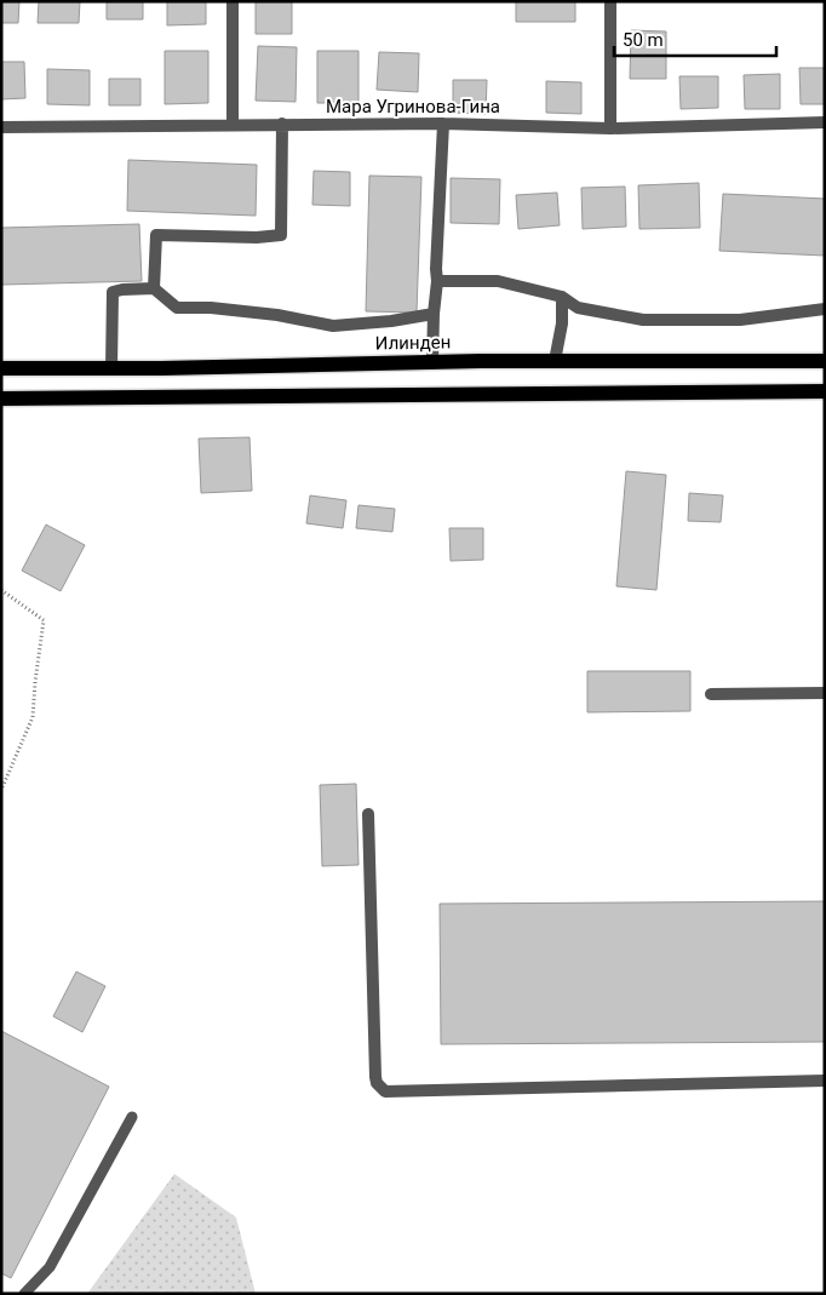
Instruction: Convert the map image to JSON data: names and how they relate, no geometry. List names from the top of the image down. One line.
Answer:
{"streets":{"main road":["Илинден"],"street":["Мара Угринова-Гина"]},"scale_bar":"50 m"}
